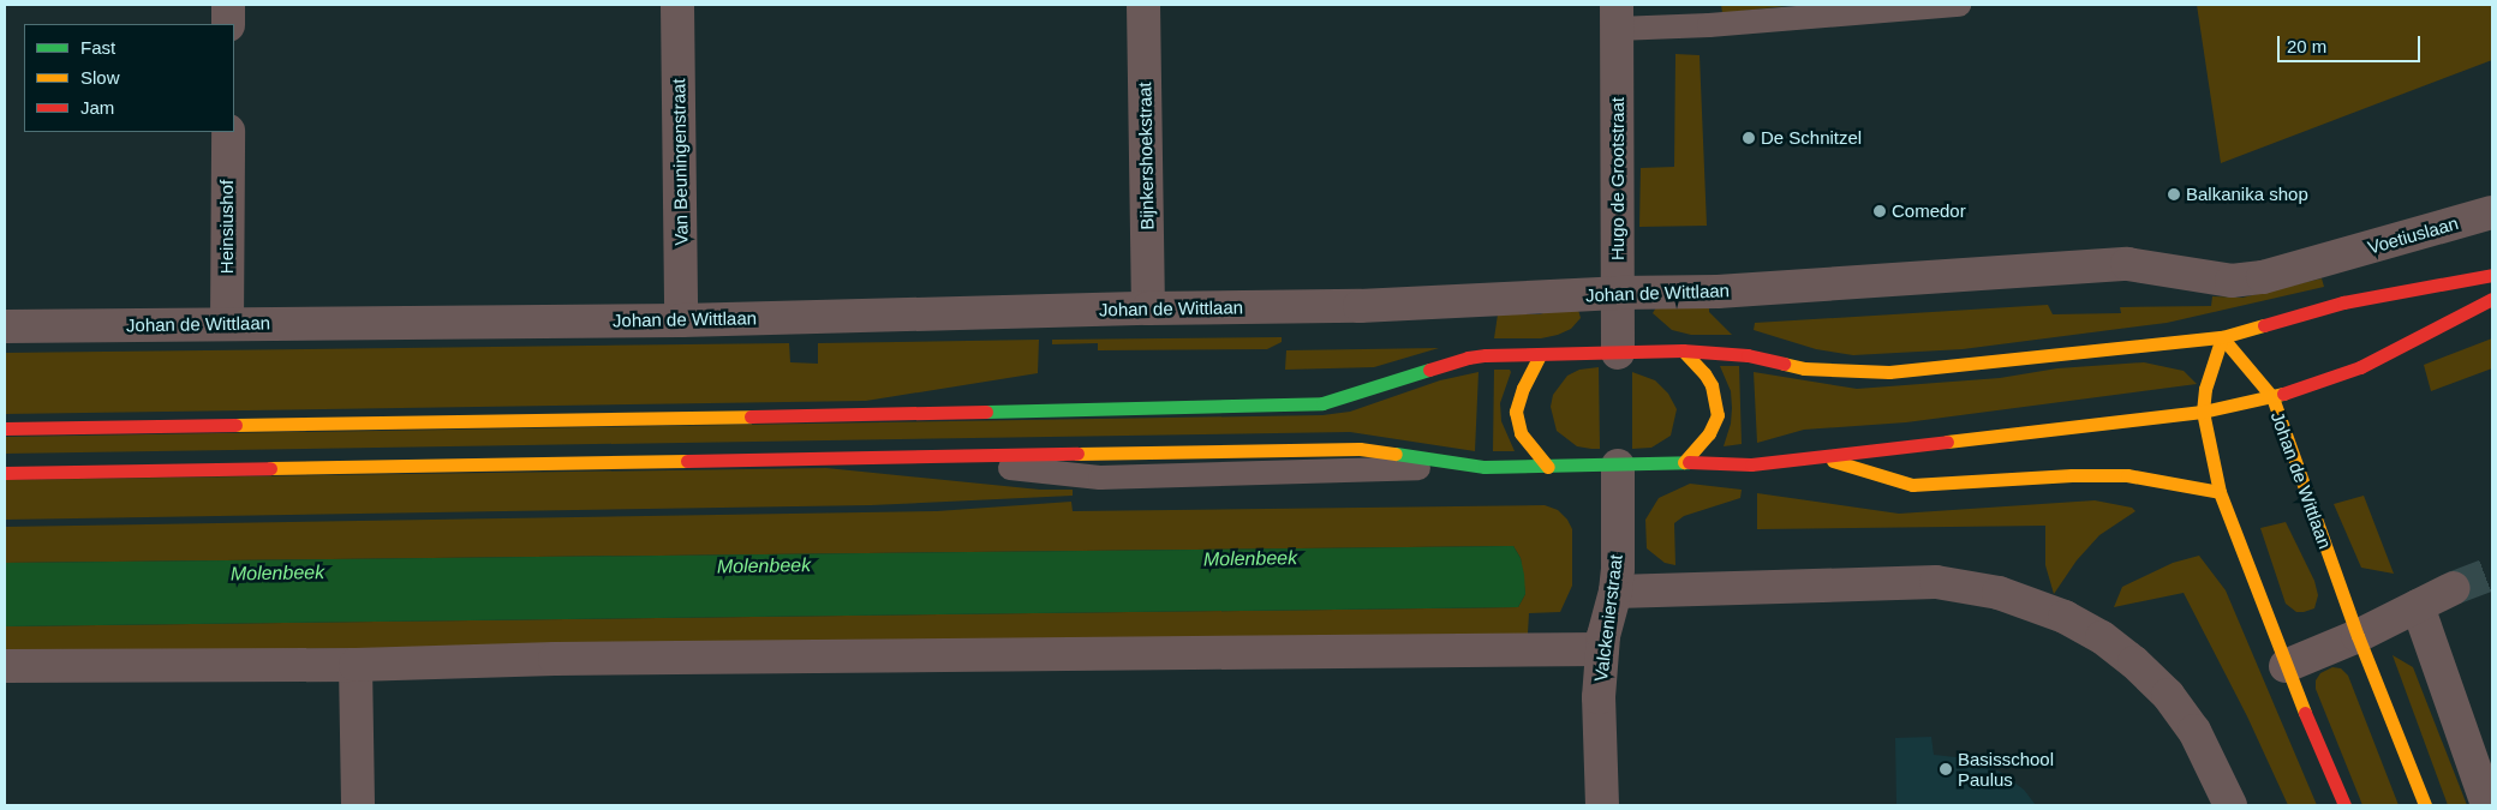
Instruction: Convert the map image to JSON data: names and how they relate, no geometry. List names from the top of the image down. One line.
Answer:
{"streets":{"main road":["Johan de Wittlaan"],"street":["Bijnkershoekstraat","Van Beuningenstraat","Hugo de Grootstraat","Heinsiushof","Voetiuslaan","Valckenierstraat"]},"crossings":[["Bijnkershoekstraat","Johan de Wittlaan"],["Van Beuningenstraat","Johan de Wittlaan"],["Hugo de Grootstraat","Johan de Wittlaan"],["Heinsiushof","Johan de Wittlaan"],["Voetiuslaan","Johan de Wittlaan"]],"water":["Molenbeek"],"places":["De Schnitzel","Balkanika shop","Comedor","Basisschool Paulus"],"legend":["Fast","Slow","Jam"],"scale_bar":"20 m"}
